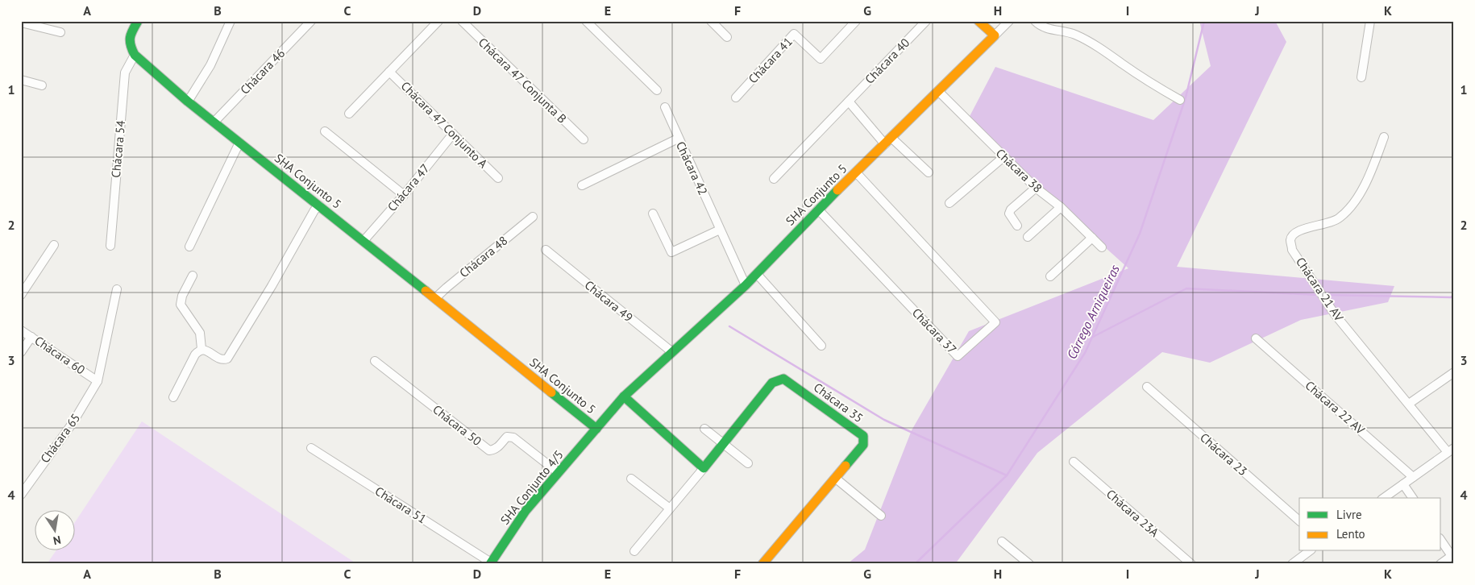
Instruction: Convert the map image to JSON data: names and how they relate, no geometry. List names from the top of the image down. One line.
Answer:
{"streets":{"street":["Chácara 41","Chácara 40","Chácara 46","Chácara 47 Conjunta B","Chácara 47 Conjunto A","Chácara 54","Chácara 42","Chácara 38","SHA Conjunto 5","Chácara 47","Chácara 48","Chácara 21 AV","Chácara 49","Chácara 37","Chácara 60","Chácara 35","Chácara 22 AV","Chácara 50","Chácara 65","Chácara 23","SHA Conjunto 4/5","Chácara 51","Chácara 23A"]},"crossings":[["Chácara 46","SHA Conjunto 5"],["Chácara 47 Conjunto A","Chácara 47"],["Chácara 54","SHA Conjunto 5"],["Chácara 42","SHA Conjunto 5"],["Chácara 38","SHA Conjunto 5"],["SHA Conjunto 5","Chácara 47"],["SHA Conjunto 5","Chácara 48"],["SHA Conjunto 5","Chácara 49"],["SHA Conjunto 5","Chácara 37"],["SHA Conjunto 5","SHA Conjunto 4/5"],["Chácara 60","Chácara 65"],["Chácara 50","SHA Conjunto 4/5"],["SHA Conjunto 4/5","Chácara 51"]],"water":["Córrego Arniqueiras"],"legend":["Livre","Lento"],"north":"bottom","grid":{"columns":["A","B","C","D","E","F","G","H","I","J","K"],"rows":["1","2","3","4"]}}
